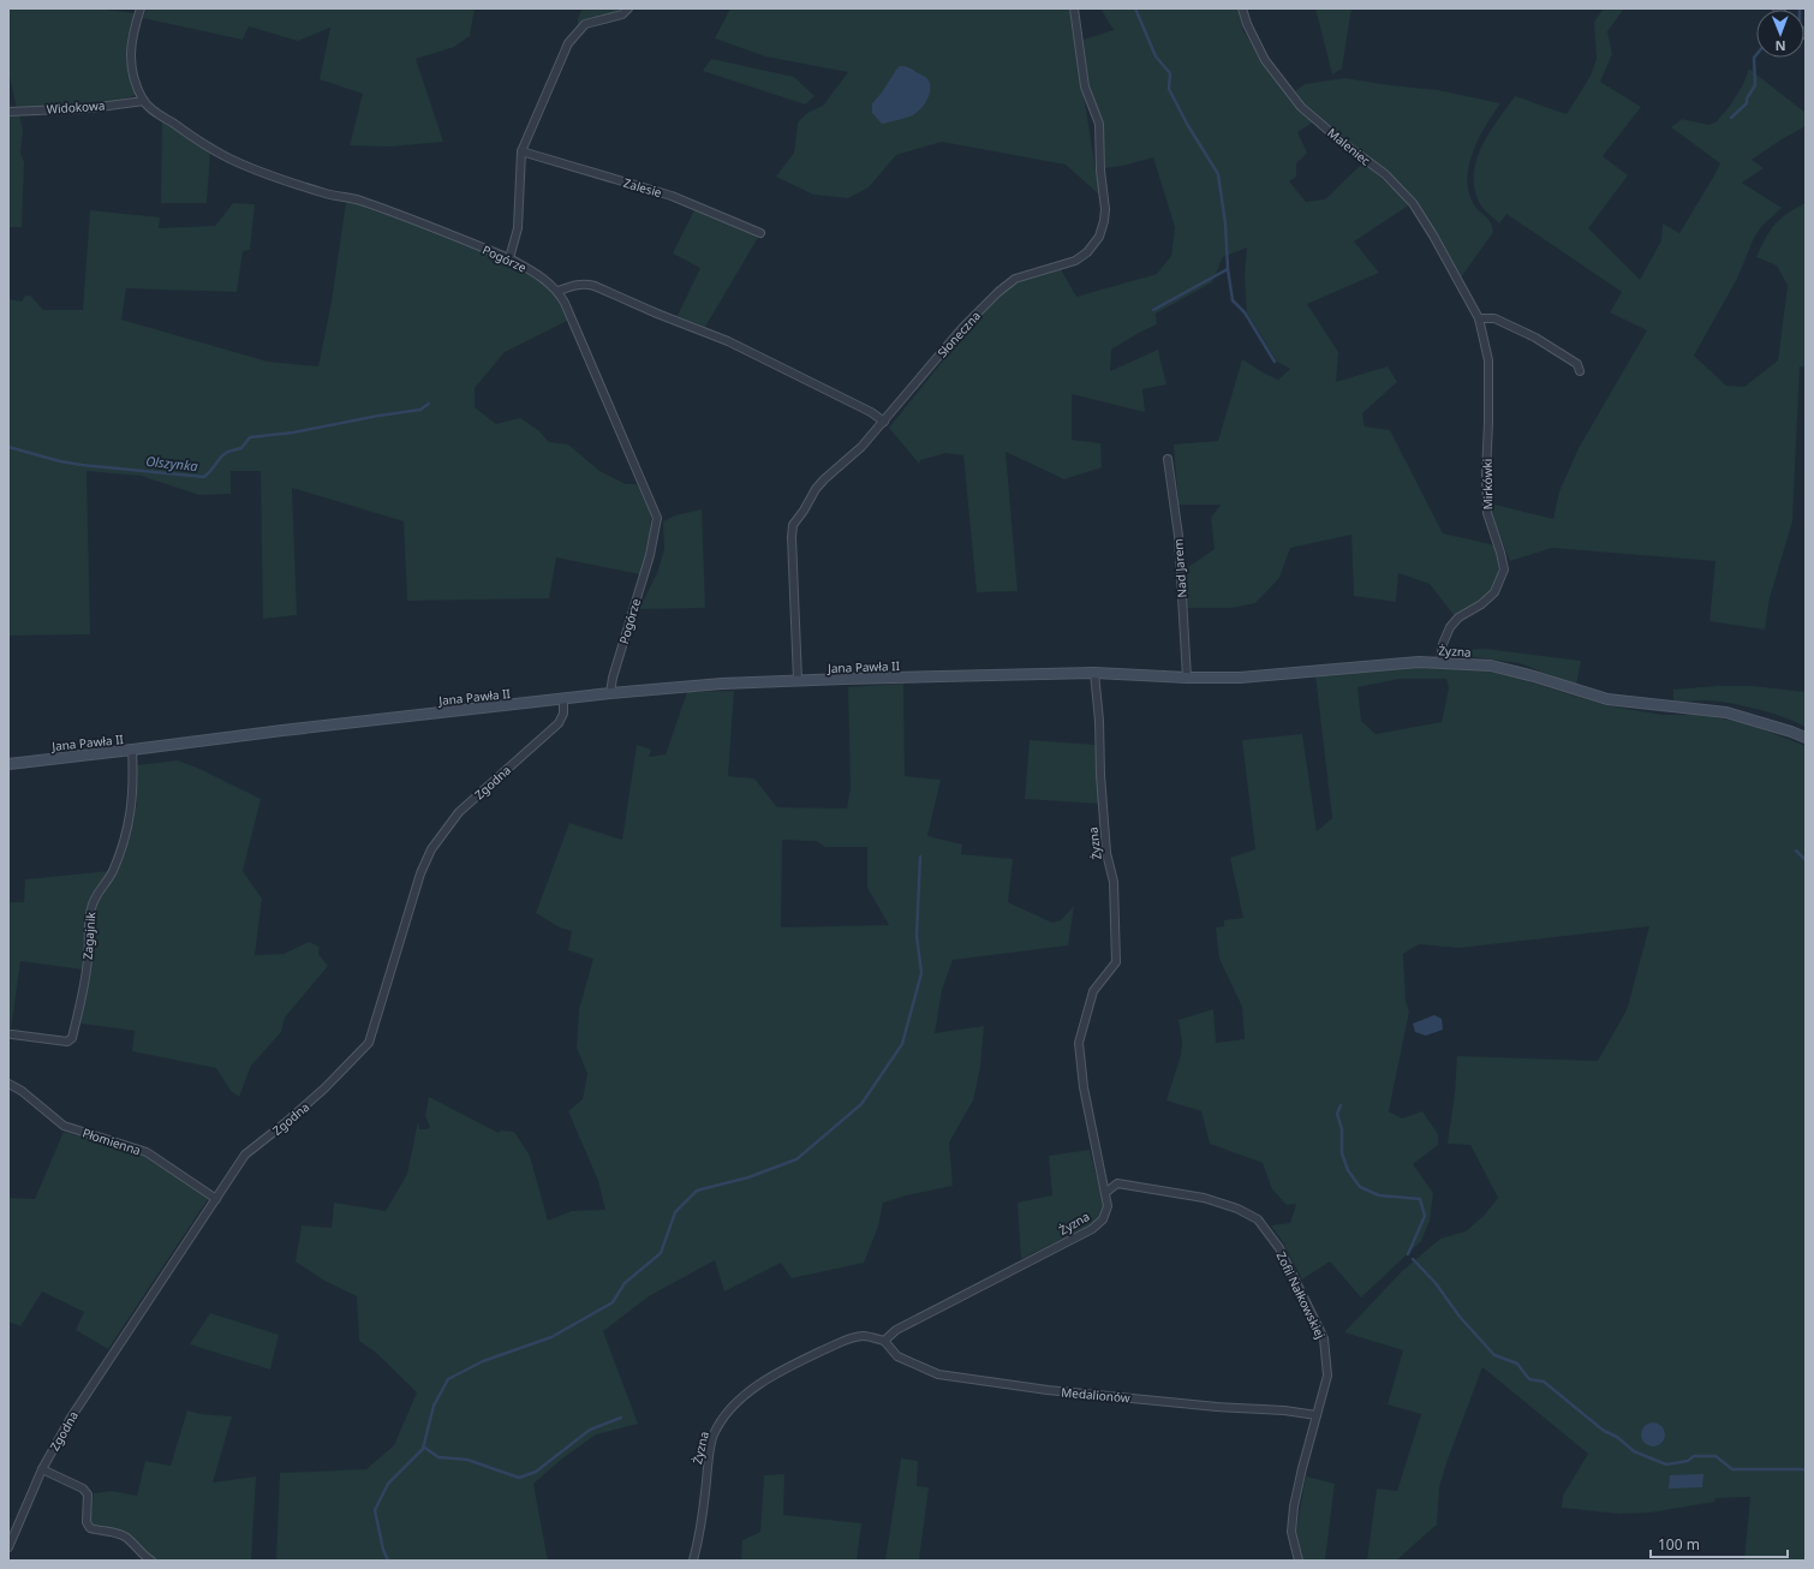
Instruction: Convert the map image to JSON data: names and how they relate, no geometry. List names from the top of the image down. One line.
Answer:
{"streets":{"street":["Widokowa","Maleniec","Zalesie","Pogórze","Słoneczna","Mirkówki","Nad Jarem","Żyzna","Jana Pawła II","Zgodna","Zagajnik","Płomienna","Zofii Nałkowskiej","Medalionów"]},"crossings":[["Widokowa","Pogórze"],["Maleniec","Mirkówki"],["Pogórze","Jana Pawła II"],["Słoneczna","Jana Pawła II"],["Mirkówki","Żyzna"],["Nad Jarem","Żyzna"],["Żyzna","Jana Pawła II"],["Żyzna","Zofii Nałkowskiej"],["Żyzna","Medalionów"],["Jana Pawła II","Zgodna"],["Jana Pawła II","Zagajnik"],["Zgodna","Płomienna"],["Zofii Nałkowskiej","Medalionów"]],"water":["Olszynka"],"scale_bar":"100 m","north":"bottom"}
